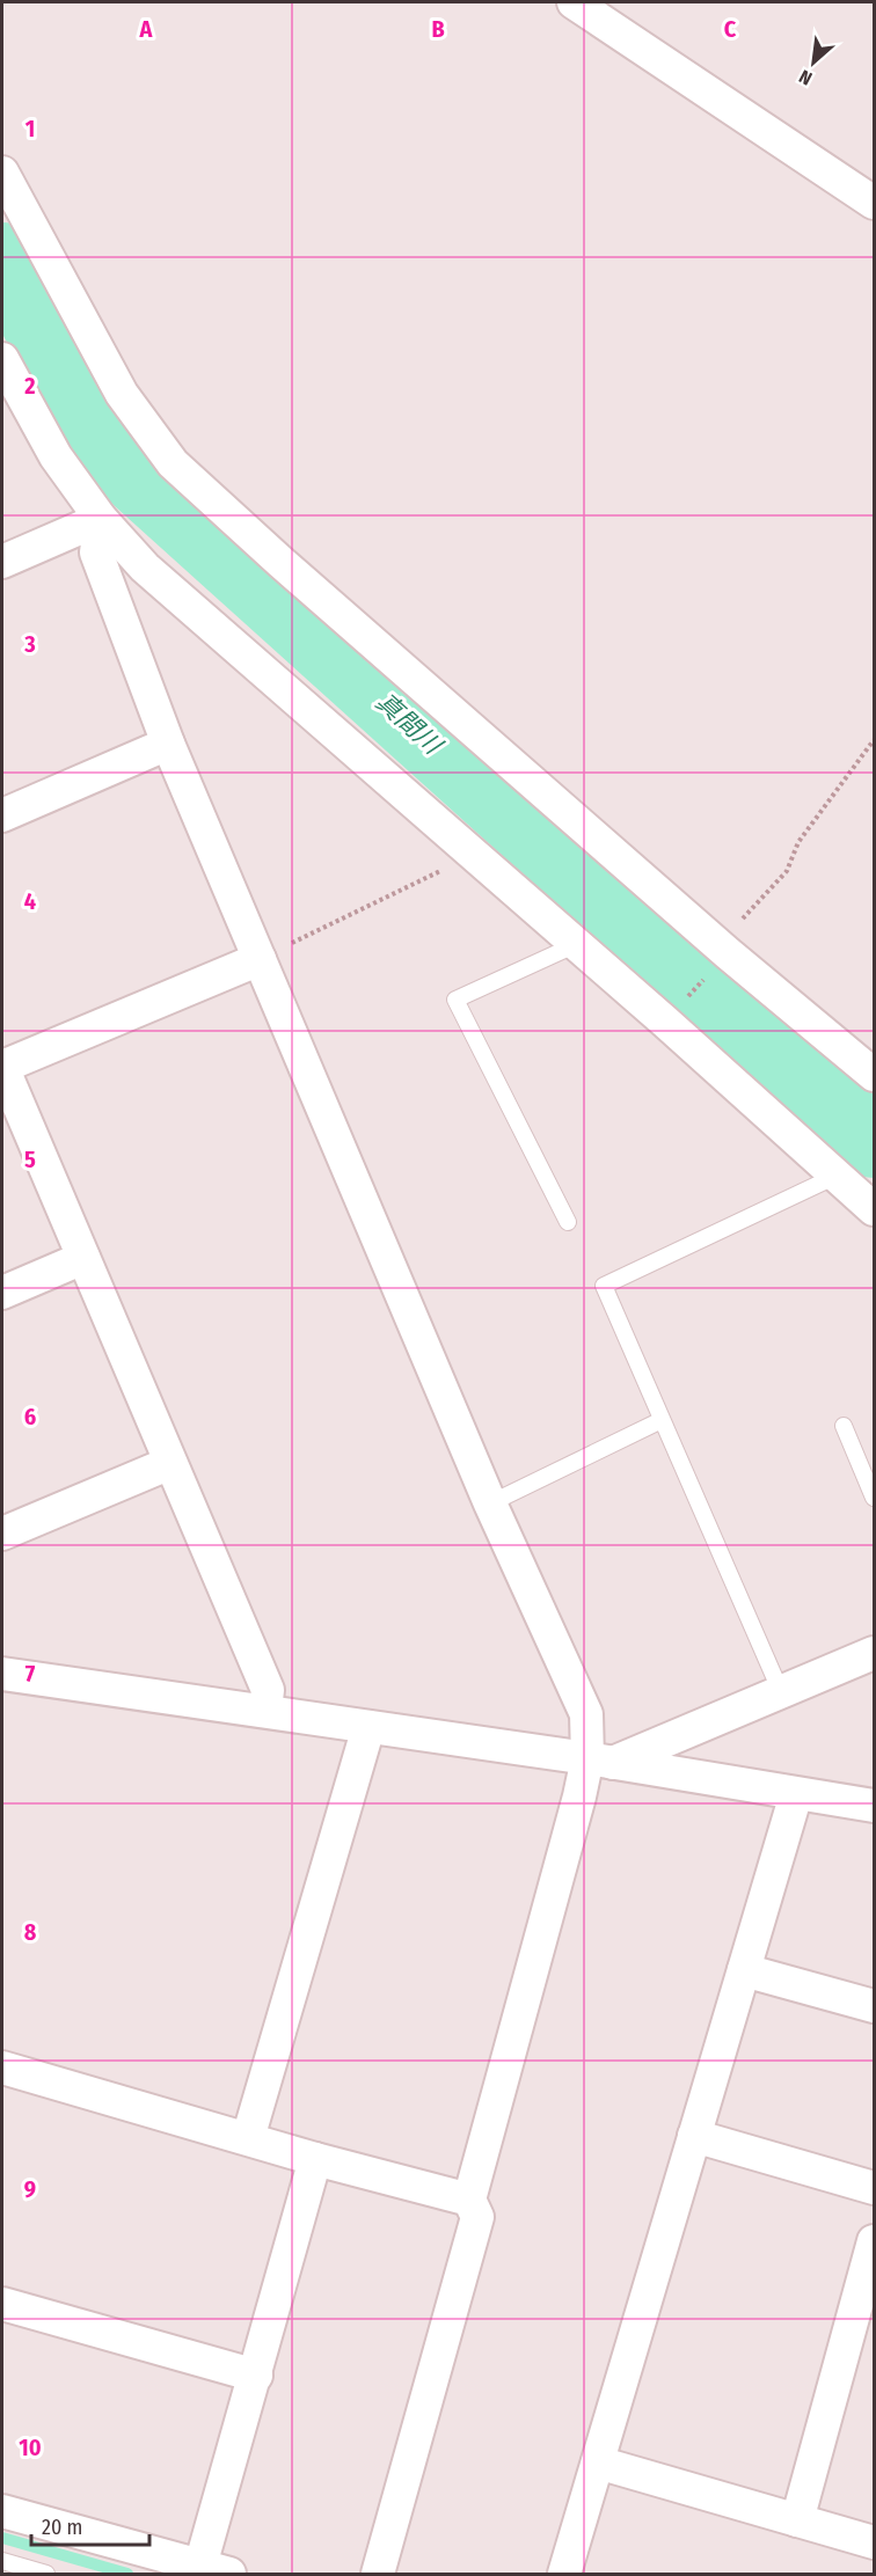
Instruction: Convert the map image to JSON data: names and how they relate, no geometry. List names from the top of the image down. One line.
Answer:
{"water":["真間川"],"scale_bar":"20 m","north":"bottom left","grid":{"columns":["A","B","C"],"rows":["1","2","3","4","5","6","7","8","9","10"]}}
